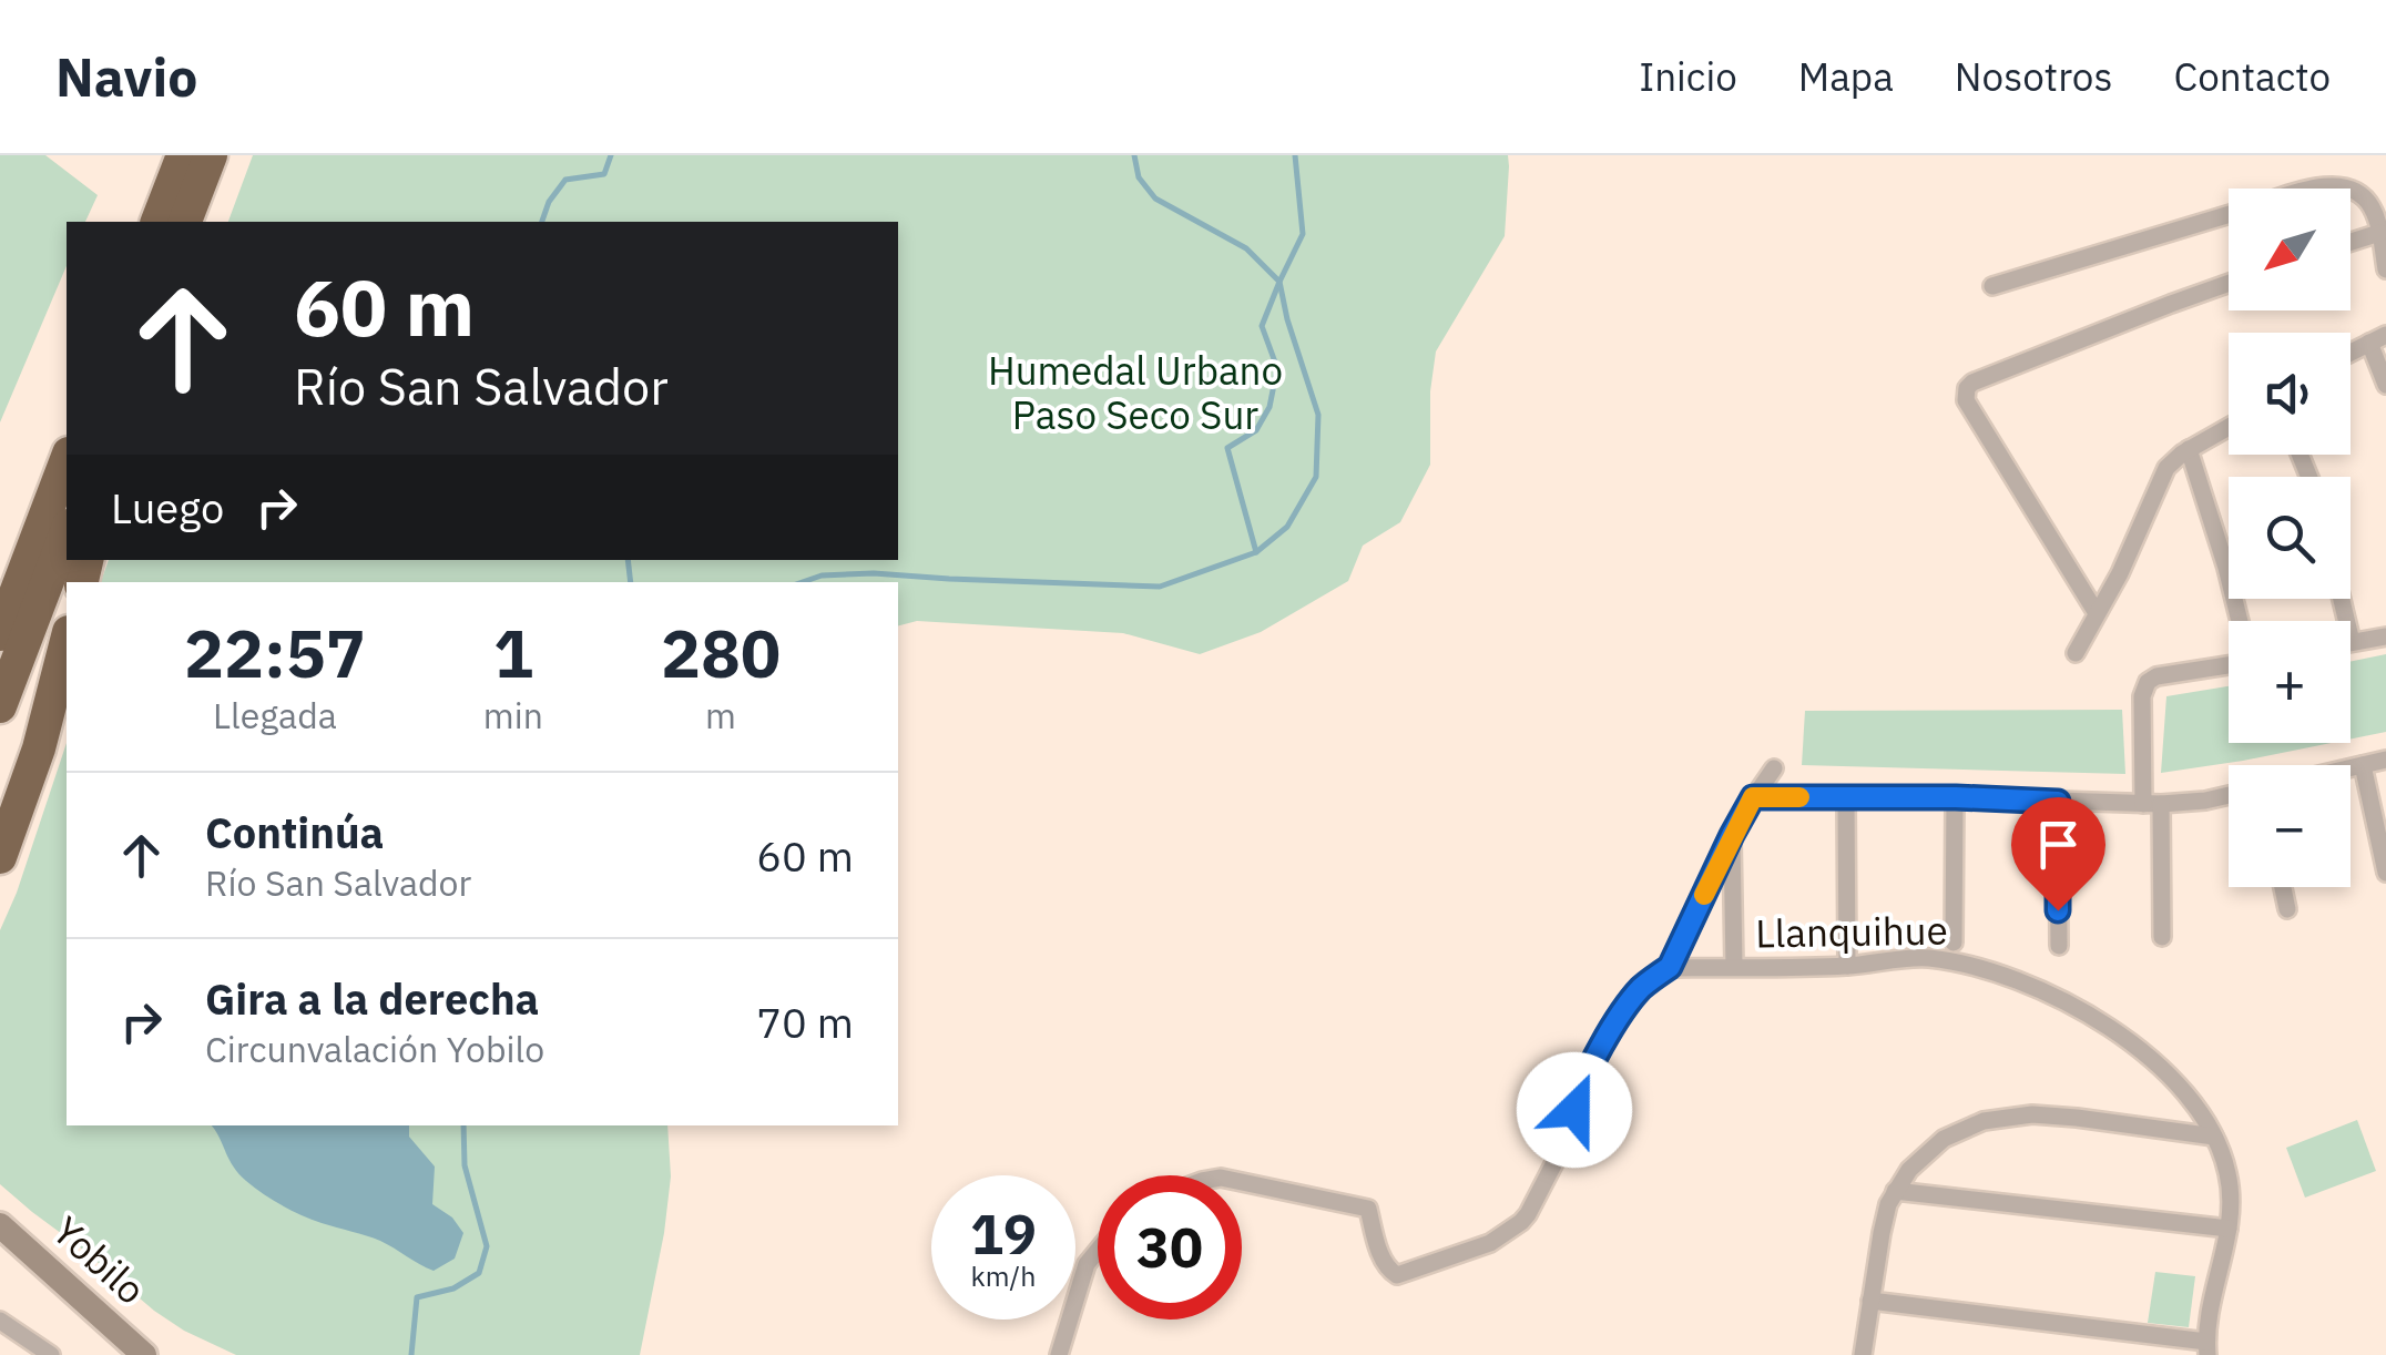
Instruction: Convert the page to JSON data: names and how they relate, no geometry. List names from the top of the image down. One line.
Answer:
{"streets":{"main road":["Yobilo"],"street":["Llanquihue"]},"parks":["Humedal Urbano Paso Seco Sur"],"north":"bottom left","page":{"header":"Navio","nav":["Inicio","Mapa","Nosotros","Contacto"],"map_buttons":["+","−"],"turn":["60 m","Río San Salvador"],"then":"Luego","eta":["22:57","Llegada","1","min","280","m"],"list":[{"name":"Continúa","note":"Río San Salvador","value":"60 m"},{"name":"Gira a la derecha","note":"Circunvalación Yobilo","value":"70 m"}],"speed":"19 km/h","limit":"30"}}
